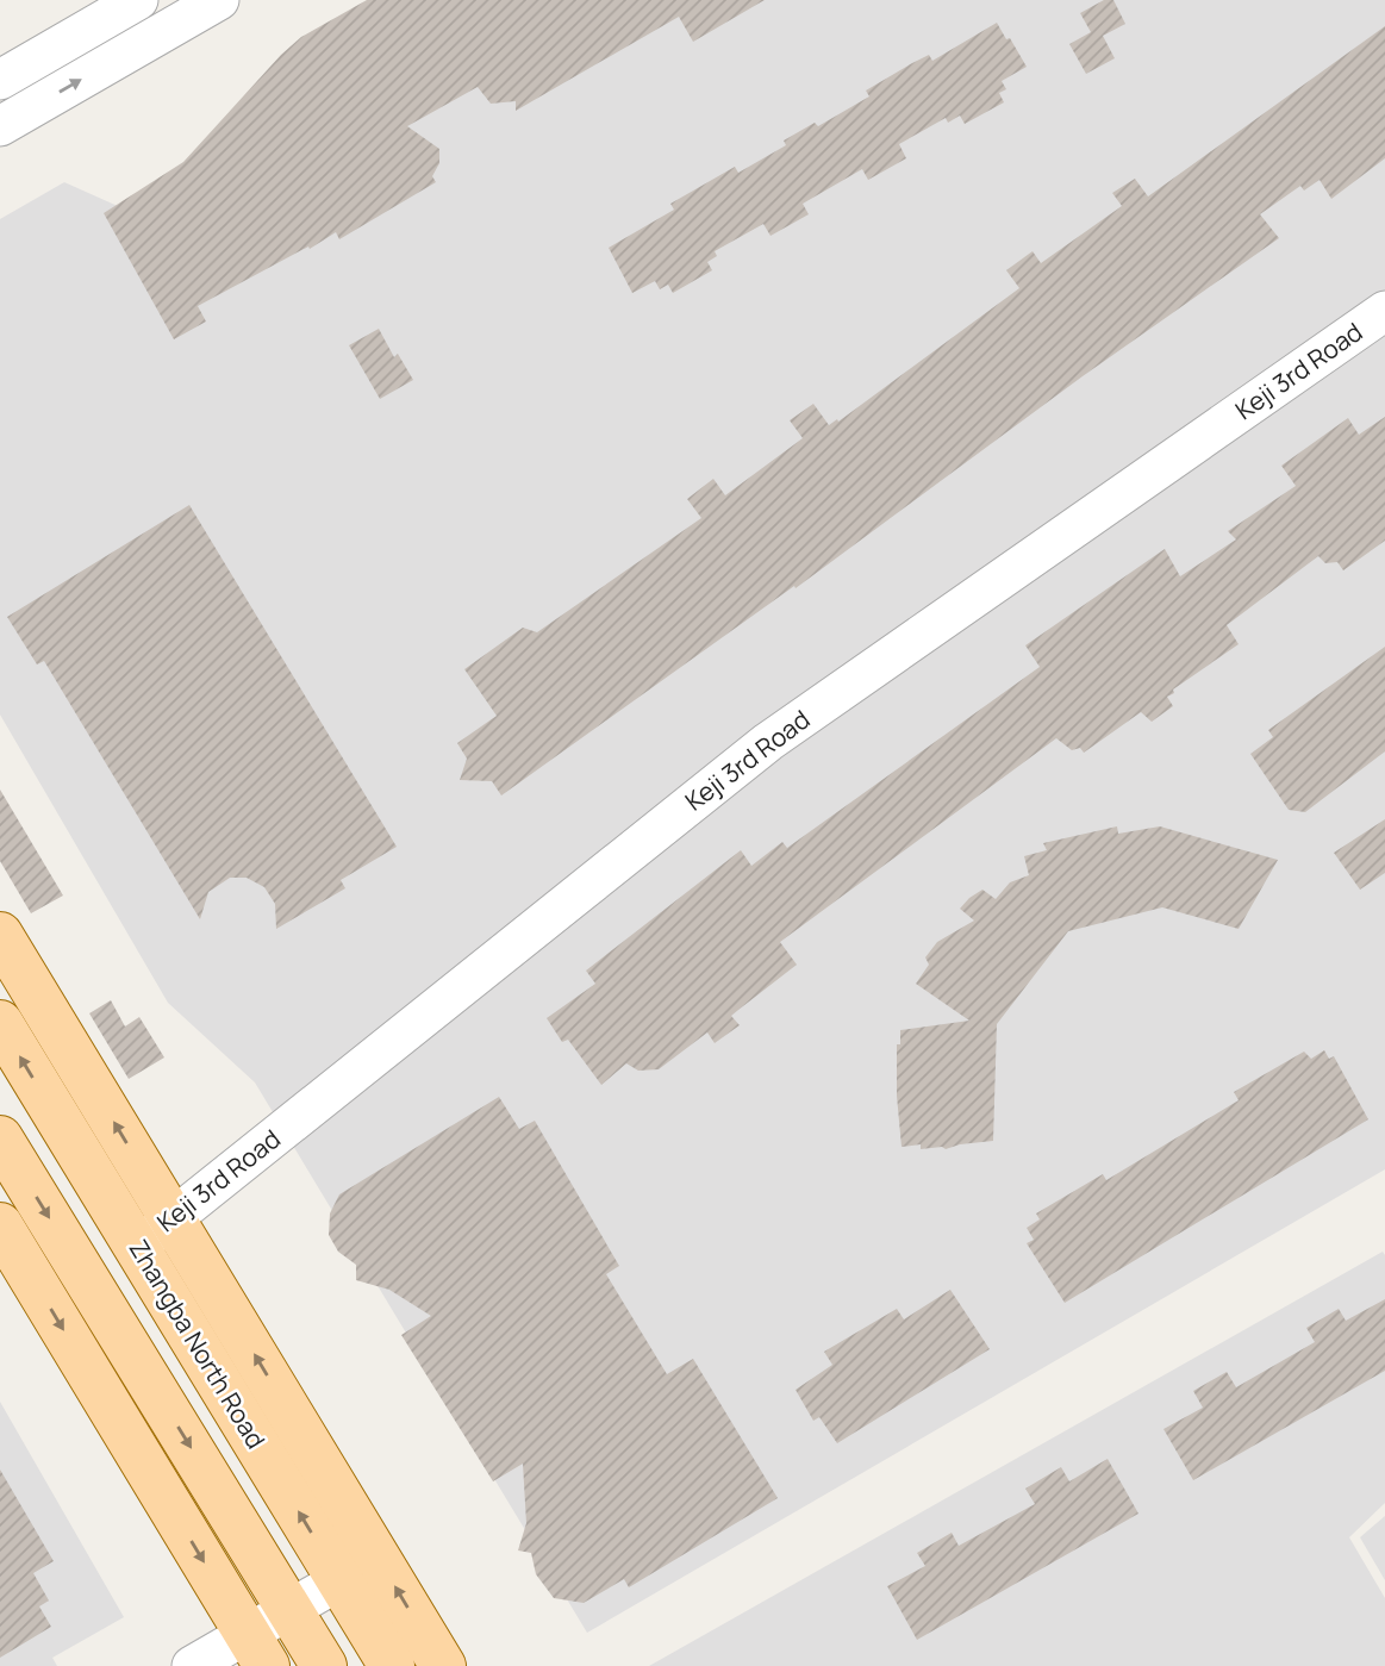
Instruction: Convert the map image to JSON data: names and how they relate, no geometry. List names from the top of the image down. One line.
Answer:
{"streets":{"main road":["Zhangba North Road"],"street":["Keji 3rd Road"]},"crossings":[["Keji 3rd Road","Zhangba North Road"]]}
